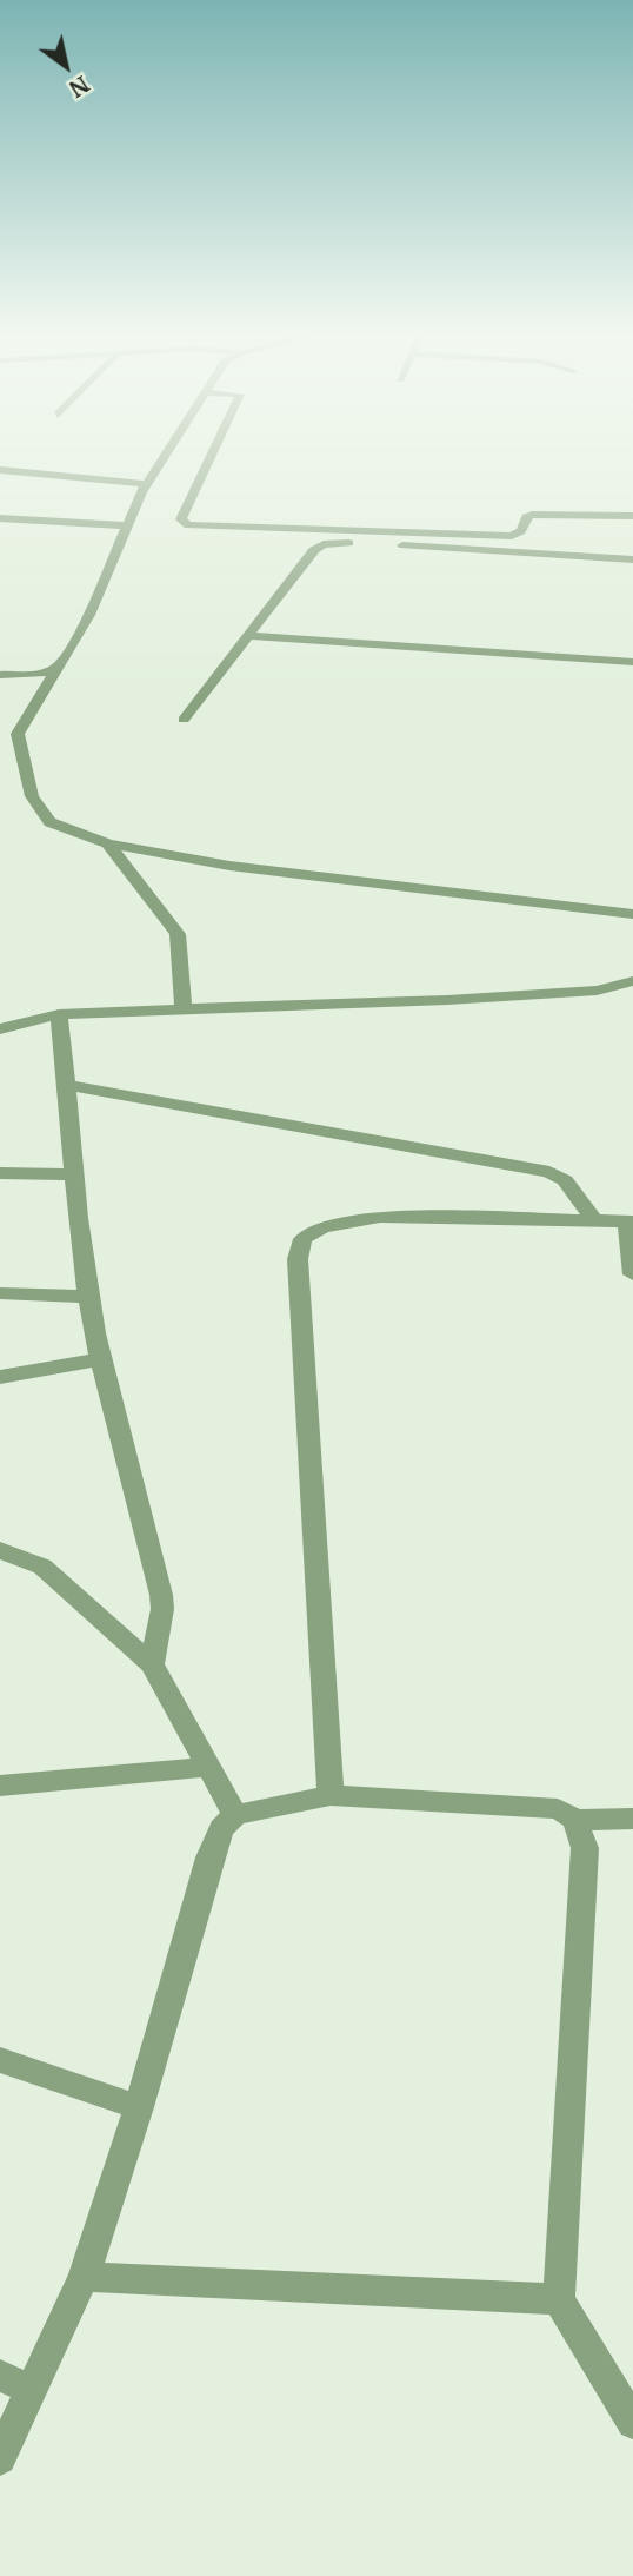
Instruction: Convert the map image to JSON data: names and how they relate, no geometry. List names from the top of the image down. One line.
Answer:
{"north":"bottom right"}
